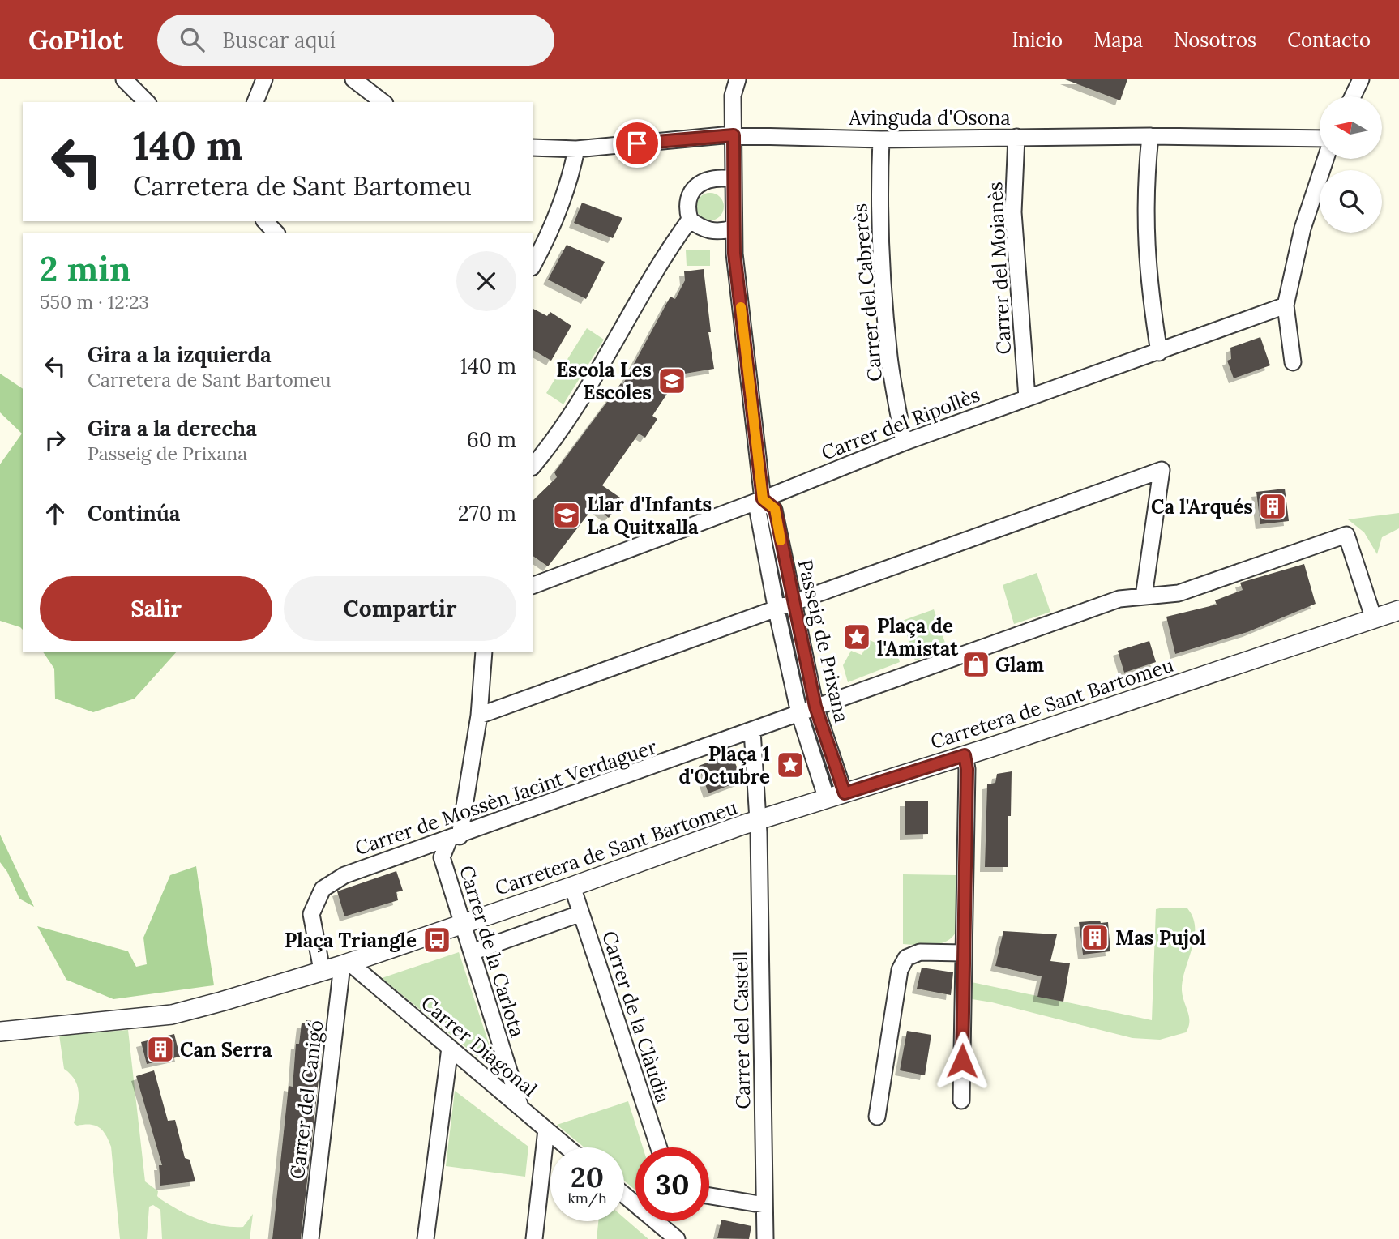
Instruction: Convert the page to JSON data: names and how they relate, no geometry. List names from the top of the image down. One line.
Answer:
{"streets":{"street":["Avinguda d'Osona","Carrer del Moianès","Carrer del Cabrerès","Carrer del Ripollès","Passeig de Prixana","Carretera de Sant Bartomeu","Carrer de Mossèn Jacint Verdaguer","Carrer de la Carlota","Carrer de la Clàudia","Carrer del Castell","Carrer Diagonal","Carrer del Canigó"]},"crossings":[["Avinguda d'Osona","Carrer del Moianès"],["Avinguda d'Osona","Carrer del Cabrerès"],["Carrer del Moianès","Carrer del Ripollès"],["Carrer del Cabrerès","Carrer del Ripollès"],["Carrer del Ripollès","Passeig de Prixana"],["Passeig de Prixana","Carretera de Sant Bartomeu"],["Passeig de Prixana","Carrer de Mossèn Jacint Verdaguer"],["Carretera de Sant Bartomeu","Carrer de Mossèn Jacint Verdaguer"],["Carretera de Sant Bartomeu","Carrer de la Carlota"],["Carretera de Sant Bartomeu","Carrer de la Clàudia"],["Carretera de Sant Bartomeu","Carrer del Castell"],["Carretera de Sant Bartomeu","Carrer Diagonal"],["Carretera de Sant Bartomeu","Carrer del Canigó"],["Carrer de Mossèn Jacint Verdaguer","Carrer de la Carlota"],["Carrer de la Carlota","Carrer Diagonal"],["Carrer Diagonal","Carrer del Canigó"]],"places":{"school or university":["Escola Les Escoles","Llar d'Infants La Quitxalla"],"building":["Ca l'Arqués","Mas Pujol","Can Serra"],"place":["Plaça de l'Amistat","Plaça 1 d'Octubre"],"shop":["Glam"],"bus stop":["Plaça Triangle"]},"north":"left","page":{"header":"GoPilot","search":"Buscar aquí","nav":["Inicio","Mapa","Nosotros","Contacto"],"turn":["140 m","Carretera de Sant Bartomeu"],"heading":["2 min","550 m · 12:23"],"list":[{"name":"Gira a la izquierda","note":"Carretera de Sant Bartomeu","value":"140 m"},{"name":"Gira a la derecha","note":"Passeig de Prixana","value":"60 m"},{"name":"Continúa","value":"270 m"}],"buttons":["Salir","Compartir"],"speed":"20 km/h","limit":"30"}}
